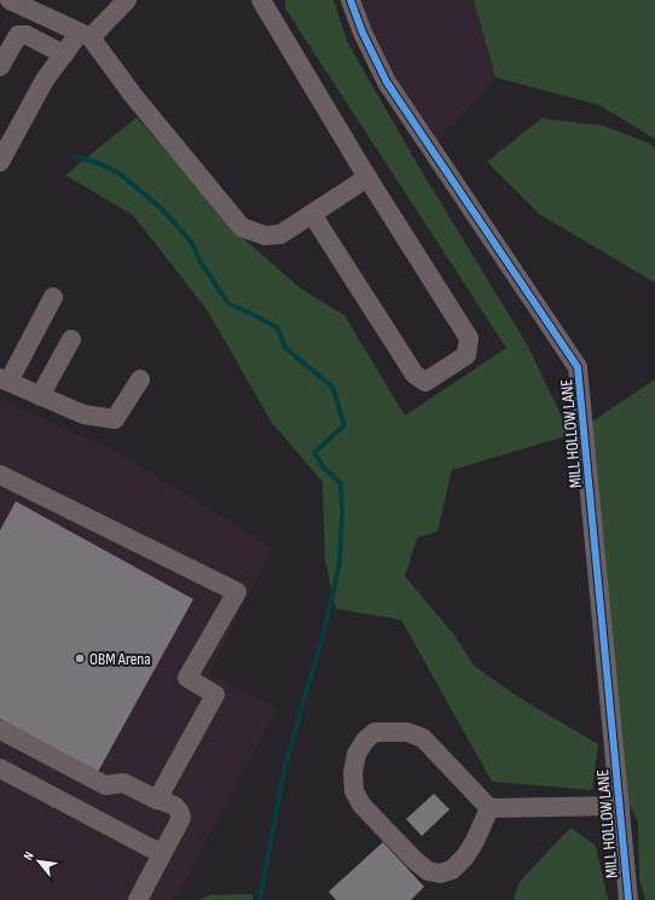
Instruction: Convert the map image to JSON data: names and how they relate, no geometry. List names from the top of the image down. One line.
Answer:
{"streets":{"street":["MILL HOLLOW LANE"]},"places":["OBM Arena"],"north":"top left"}
